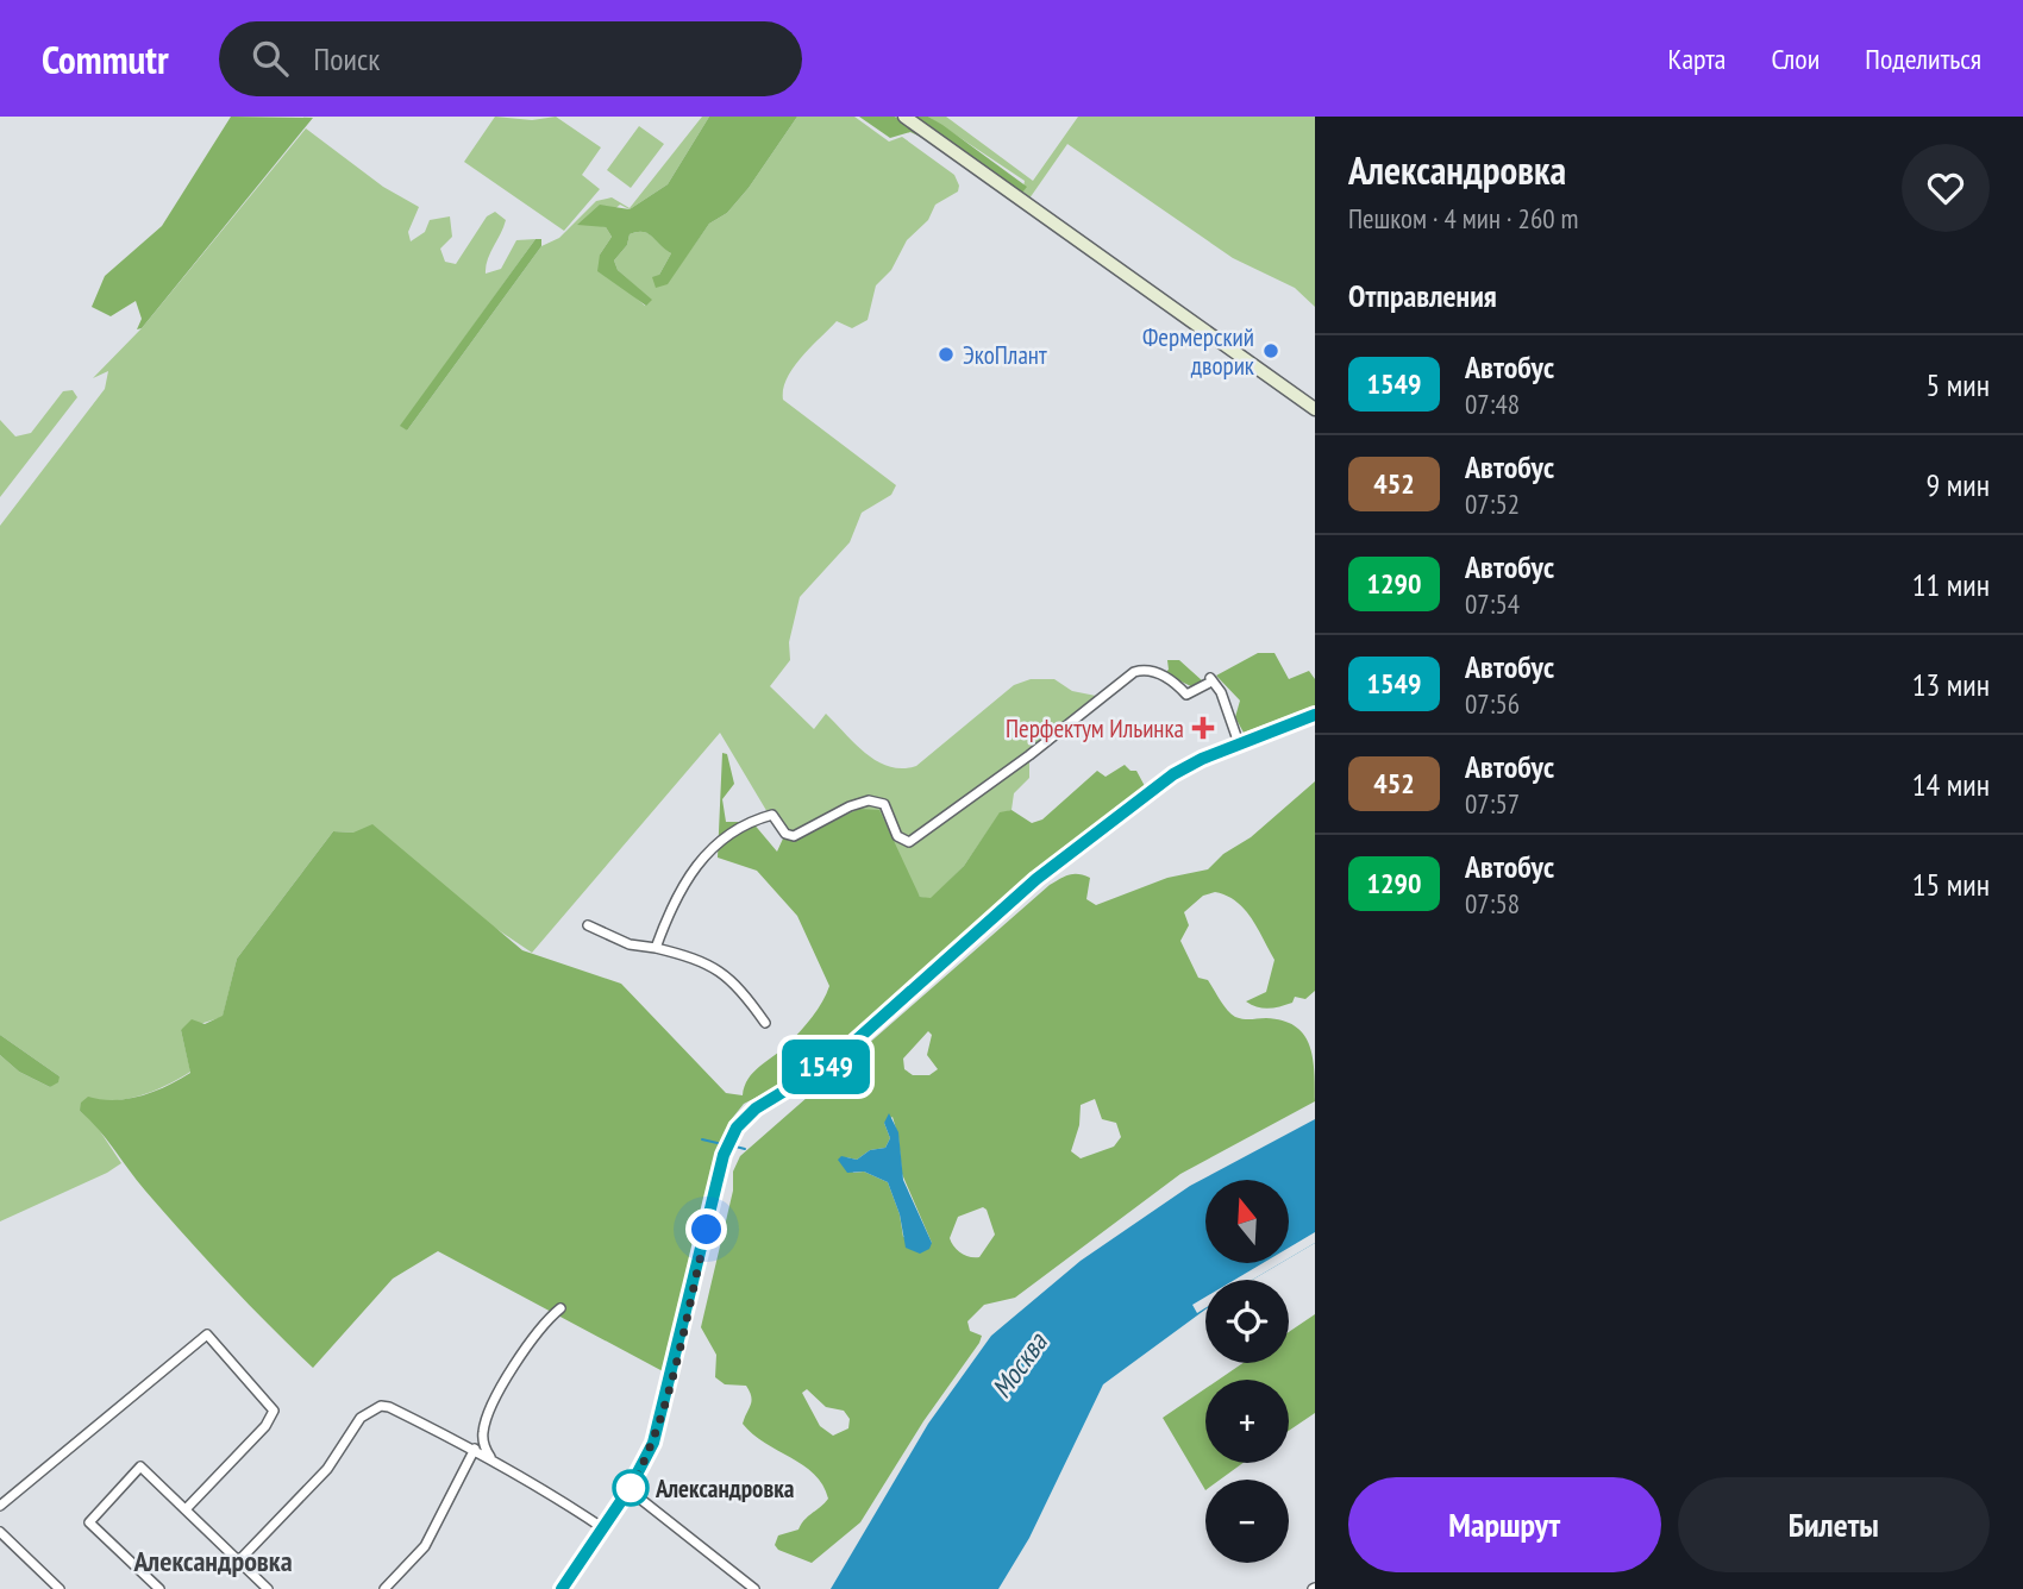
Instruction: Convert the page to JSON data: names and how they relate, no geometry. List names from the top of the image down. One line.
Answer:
{"districts":["Александровка"],"water":["Москва"],"places":{"other":["Фермерский дворик","ЭкоПлант","Александровка"],"health":["Перфектум Ильинка"]},"lines":["bus line 1549"],"north":"top","page":{"header":"Commutr","search":"Поиск","nav":["Карта","Слои","Поделиться"],"on_map":"1549","heading":[["Александровка","Пешком · 4 мин · 260 m"],"Отправления"],"list":[{"mark":"1549","name":"Автобус","note":"07:48","value":"5 мин"},{"mark":"452","name":"Автобус","note":"07:52","value":"9 мин"},{"mark":"1290","name":"Автобус","note":"07:54","value":"11 мин"},{"mark":"1549","name":"Автобус","note":"07:56","value":"13 мин"},{"mark":"452","name":"Автобус","note":"07:57","value":"14 мин"},{"mark":"1290","name":"Автобус","note":"07:58","value":"15 мин"}],"map_buttons":["+","−"],"buttons":["Маршрут","Билеты"]}}
